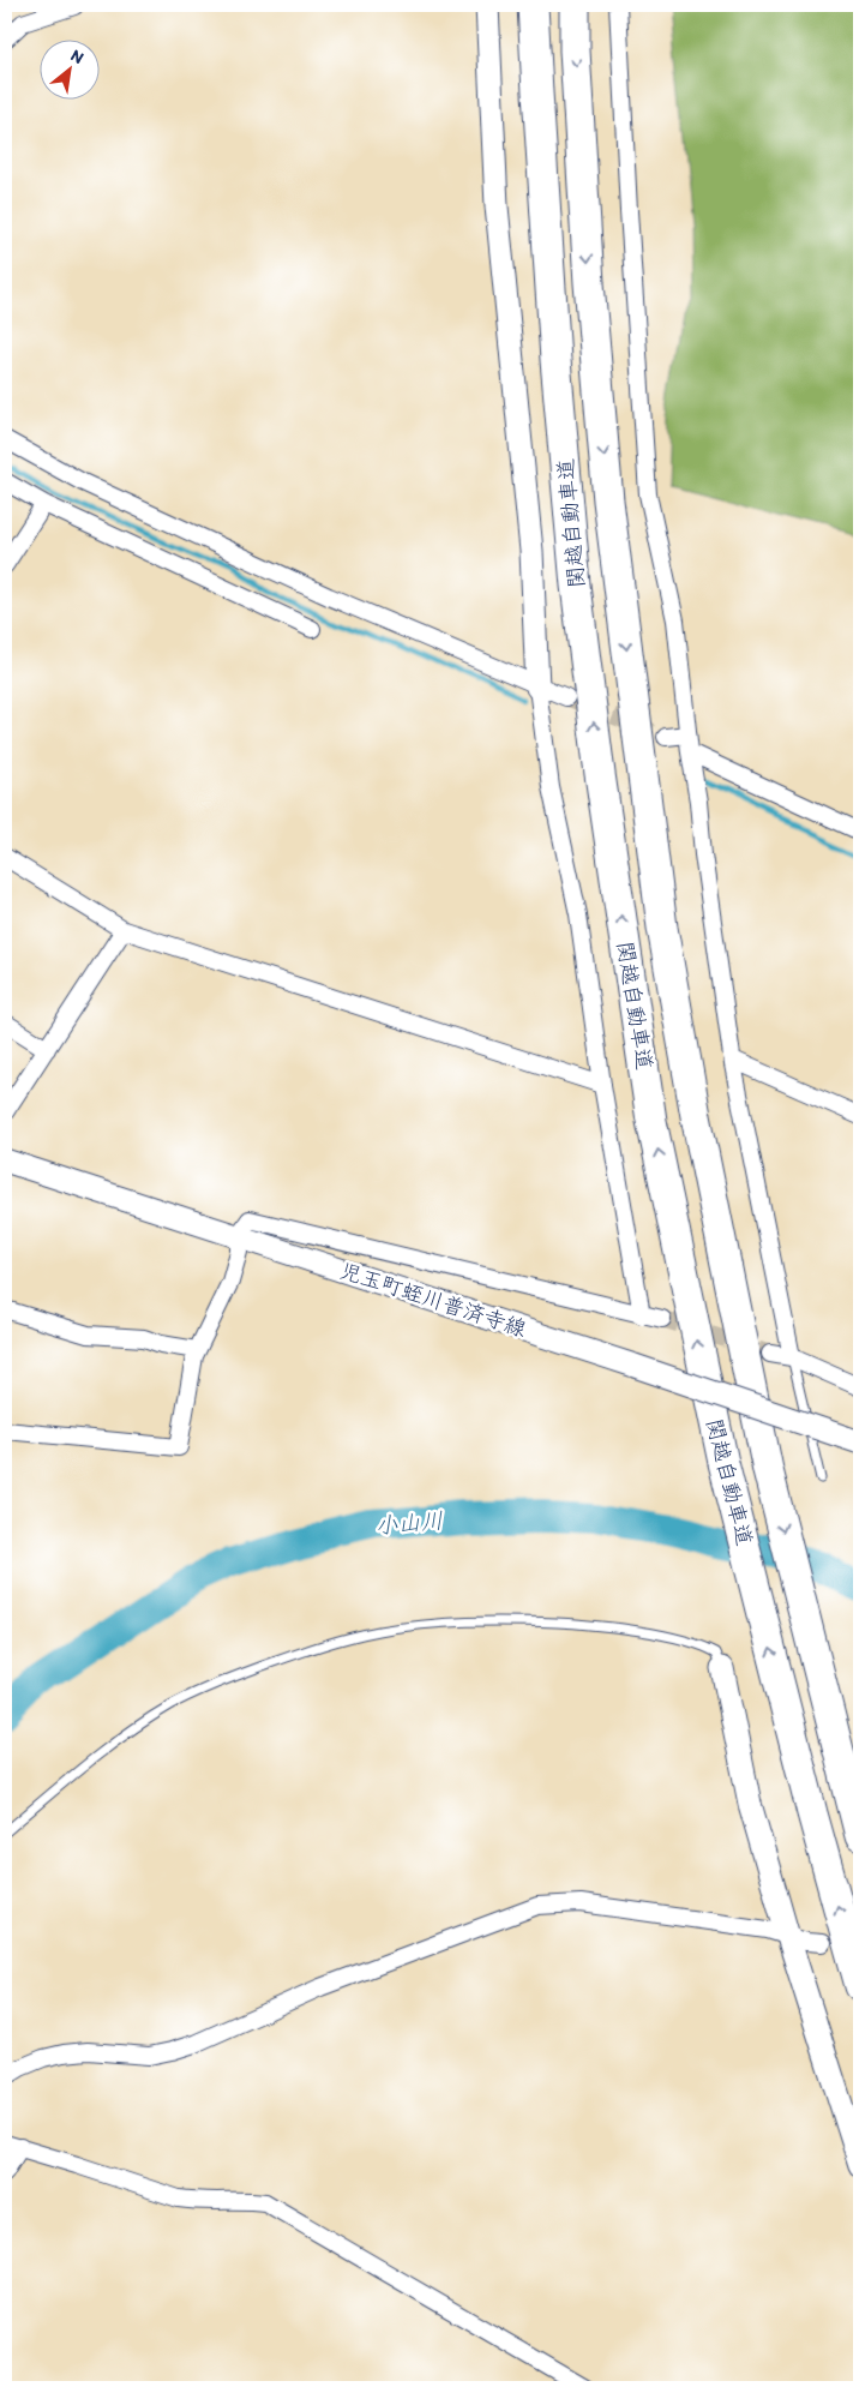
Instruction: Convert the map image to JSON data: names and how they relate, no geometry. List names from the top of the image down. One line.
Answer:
{"streets":{"highway":["関越自動車道"],"street":["児玉町蛭川普済寺線"]},"water":["小山川"],"north":"top right"}
